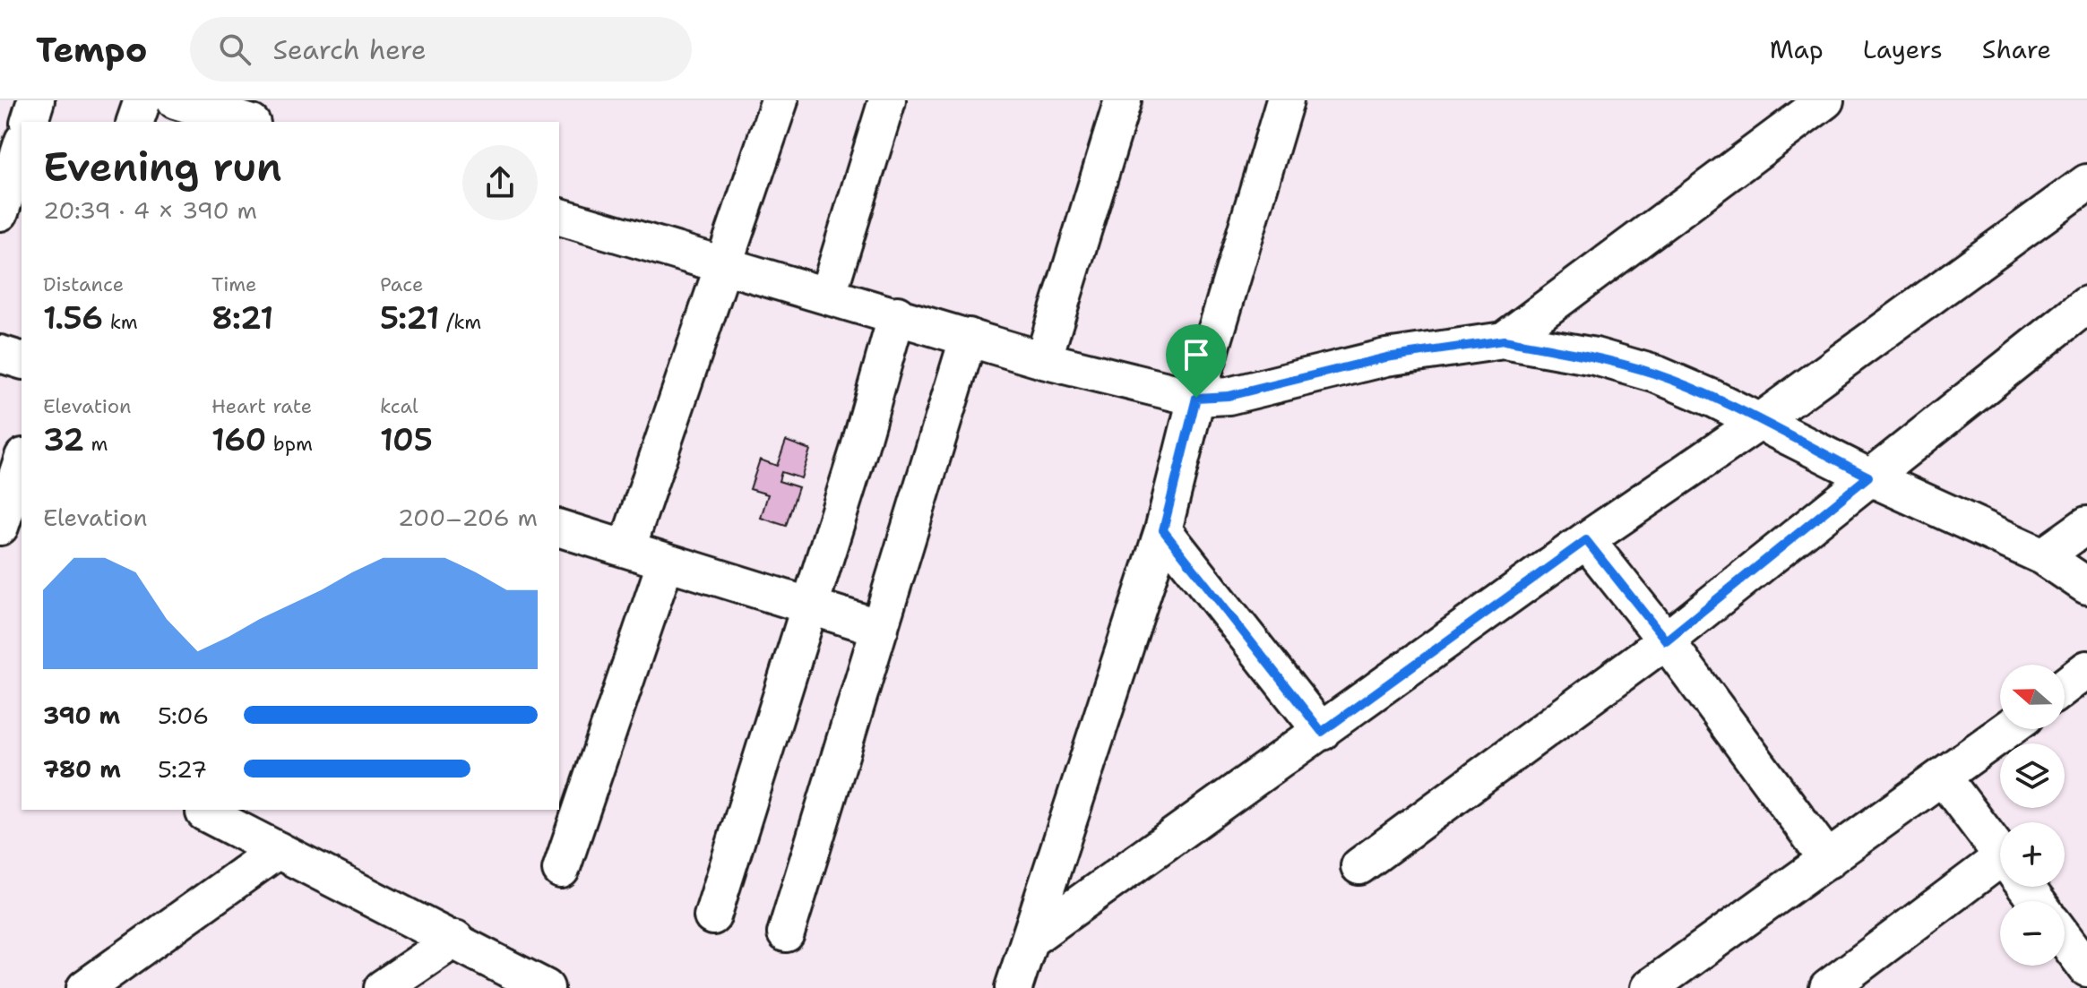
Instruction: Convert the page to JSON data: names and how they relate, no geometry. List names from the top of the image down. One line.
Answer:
{"north":"left","page":{"header":"Tempo","search":"Search here","nav":["Map","Layers","Share"],"heading":["Evening run","20:39 · 4 × 390 m"],"stats":[["Distance","1.56 km"],["Time","8:21"],["Pace","5:21 /km"],["Elevation","32 m"],["Heart rate","160 bpm"],["kcal","105"]],"chart":["Elevation","200–206 m"],"map_buttons":["+","−"],"list":[{"name":"390 m","note":"5:06"},{"name":"780 m","note":"5:27"}]}}
